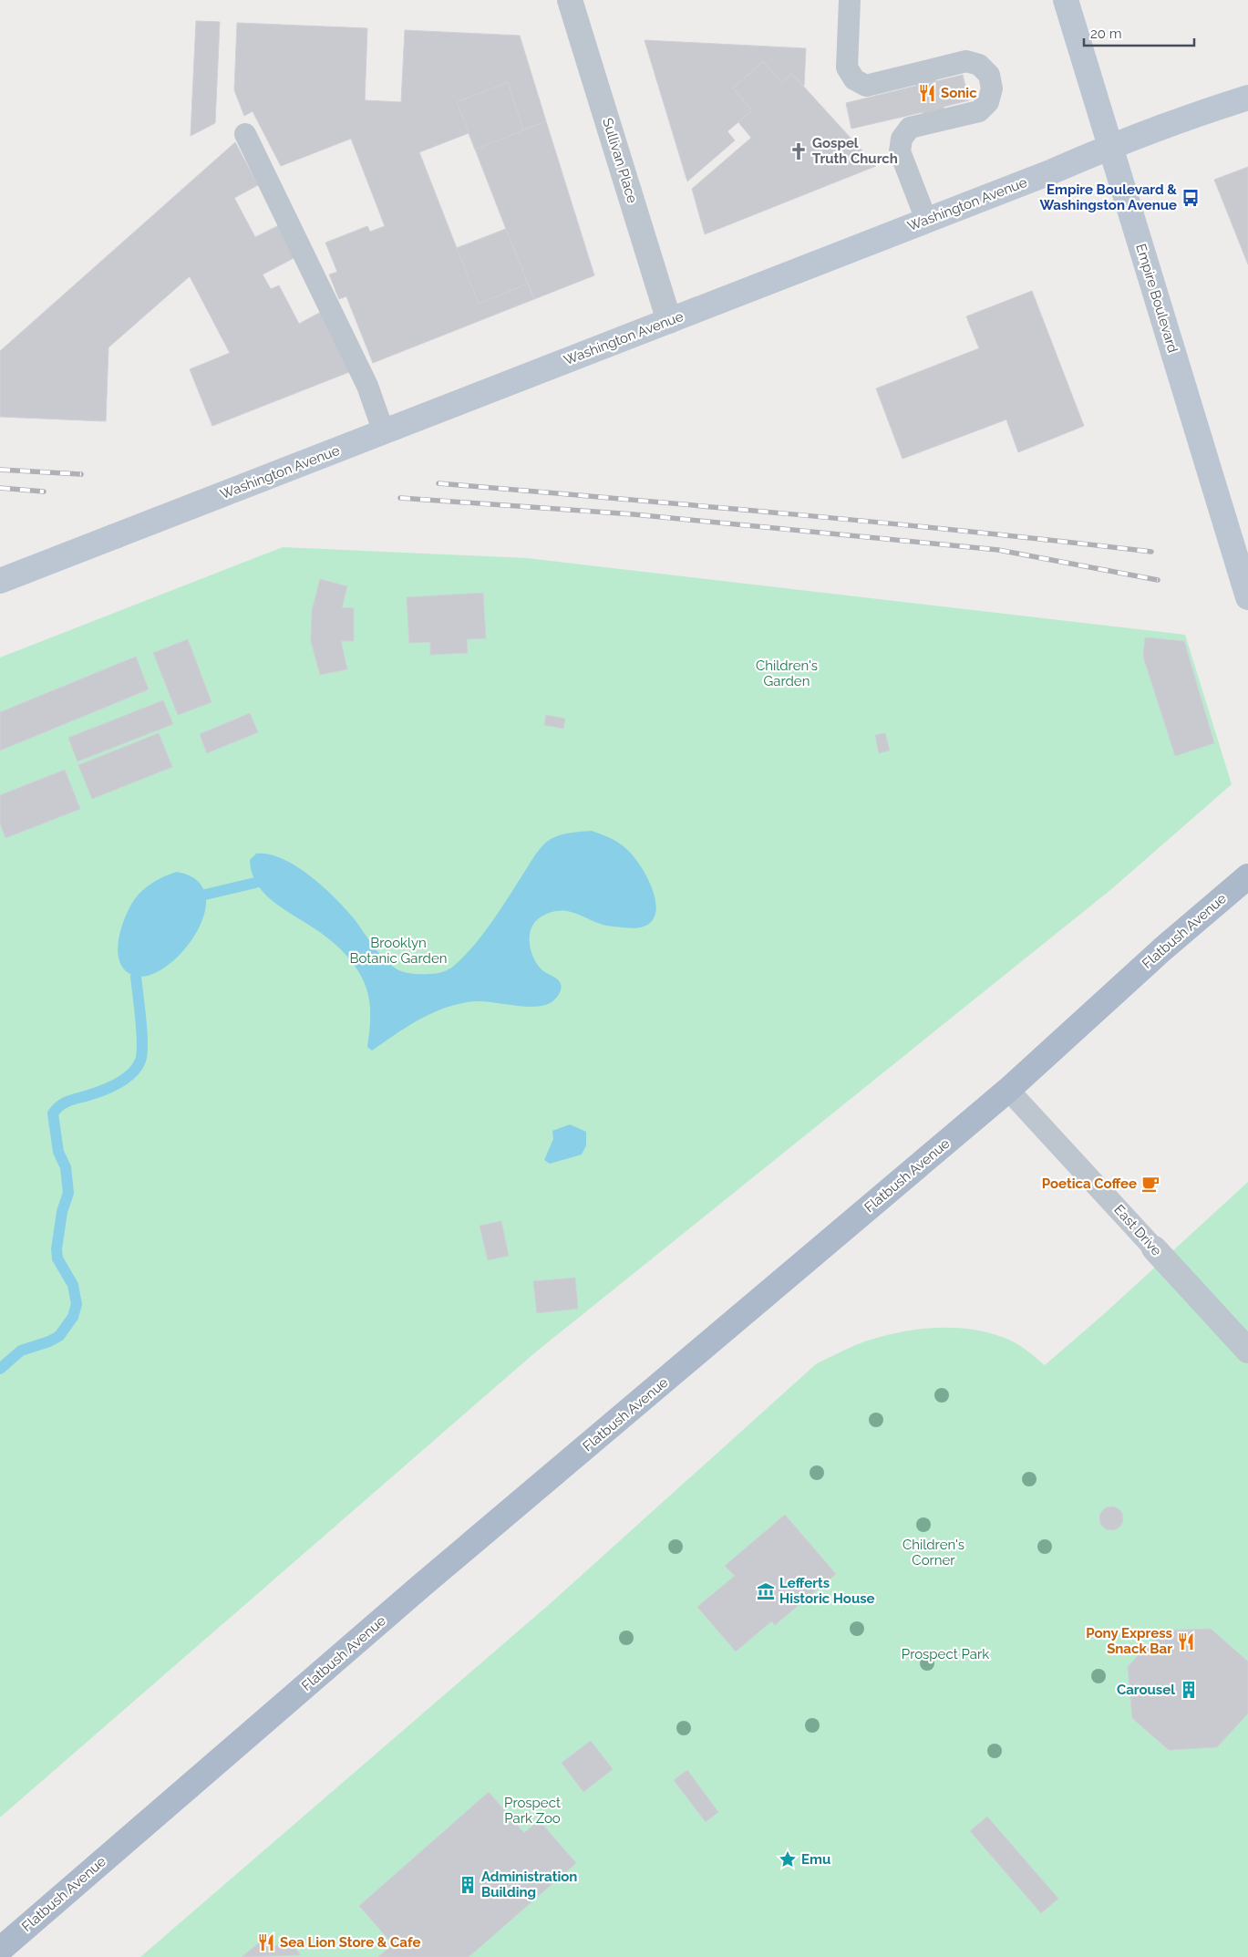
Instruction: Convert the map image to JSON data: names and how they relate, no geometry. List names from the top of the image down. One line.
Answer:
{"streets":{"main road":["Washington Avenue","Empire Boulevard","Flatbush Avenue"],"street":["Sullivan Place","East Drive"]},"crossings":[["Sullivan Place","Washington Avenue"],["Washington Avenue","Empire Boulevard"],["Flatbush Avenue","East Drive"]],"parks":["Children's Garden","Brooklyn Botanic Garden","Children's Corner","Prospect Park","Prospect Park Zoo"],"places":{"restaurant":["Sonic","Pony Express Snack Bar","Sea Lion Store & Cafe"],"church":["Gospel Truth Church"],"bus stop":["Empire Boulevard & Washingston Avenue"],"cafe":["Poetica Coffee"],"museum":["Lefferts Historic House"],"building":["Carousel","Administration Building"],"place":["Emu"]},"scale_bar":"20 m"}
